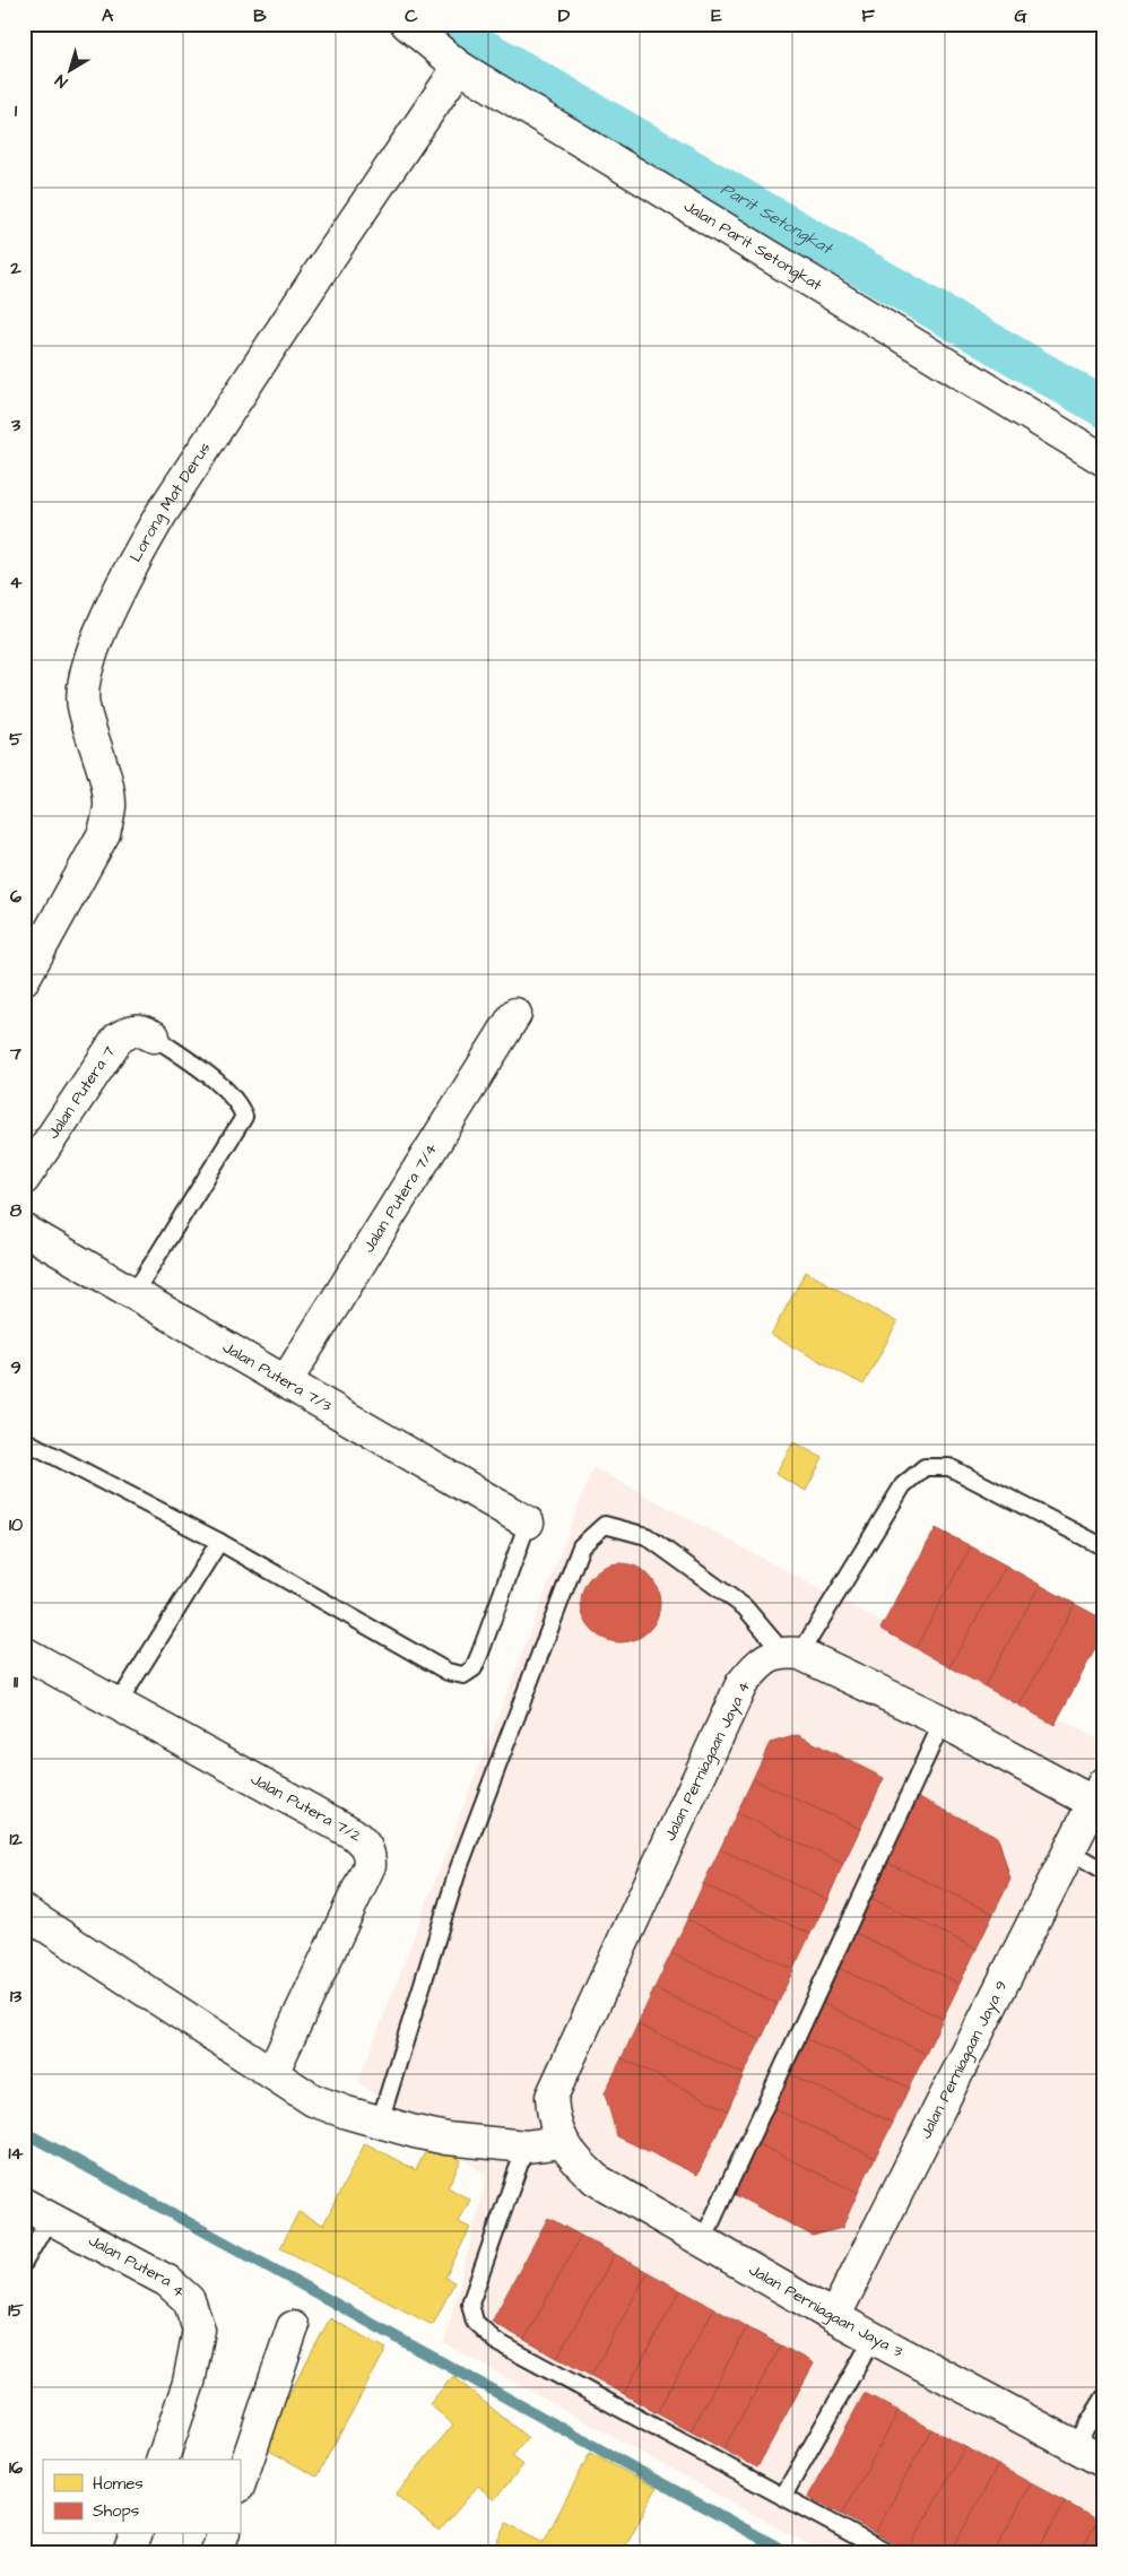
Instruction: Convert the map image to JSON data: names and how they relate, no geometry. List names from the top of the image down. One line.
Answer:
{"streets":{"street":["Jalan Parit Setongkat","Lorong Mat Derus","Jalan Putera 7","Jalan Putera 7/4","Jalan Putera 7/3","Jalan Perniagaan Jaya 4","Jalan Putera 7/2","Jalan Perniagaan Jaya 9","Jalan Putera 4","Jalan Perniagaan Jaya 3"]},"crossings":[["Jalan Parit Setongkat","Lorong Mat Derus"],["Jalan Putera 7/4","Jalan Putera 7/3"],["Jalan Perniagaan Jaya 4","Jalan Perniagaan Jaya 3"],["Jalan Perniagaan Jaya 9","Jalan Perniagaan Jaya 3"]],"water":["Parit Setongkat"],"legend":["Homes","Shops"],"north":"bottom left","grid":{"columns":["A","B","C","D","E","F","G"],"rows":["1","2","3","4","5","6","7","8","9","10","11","12","13","14","15","16"]}}
